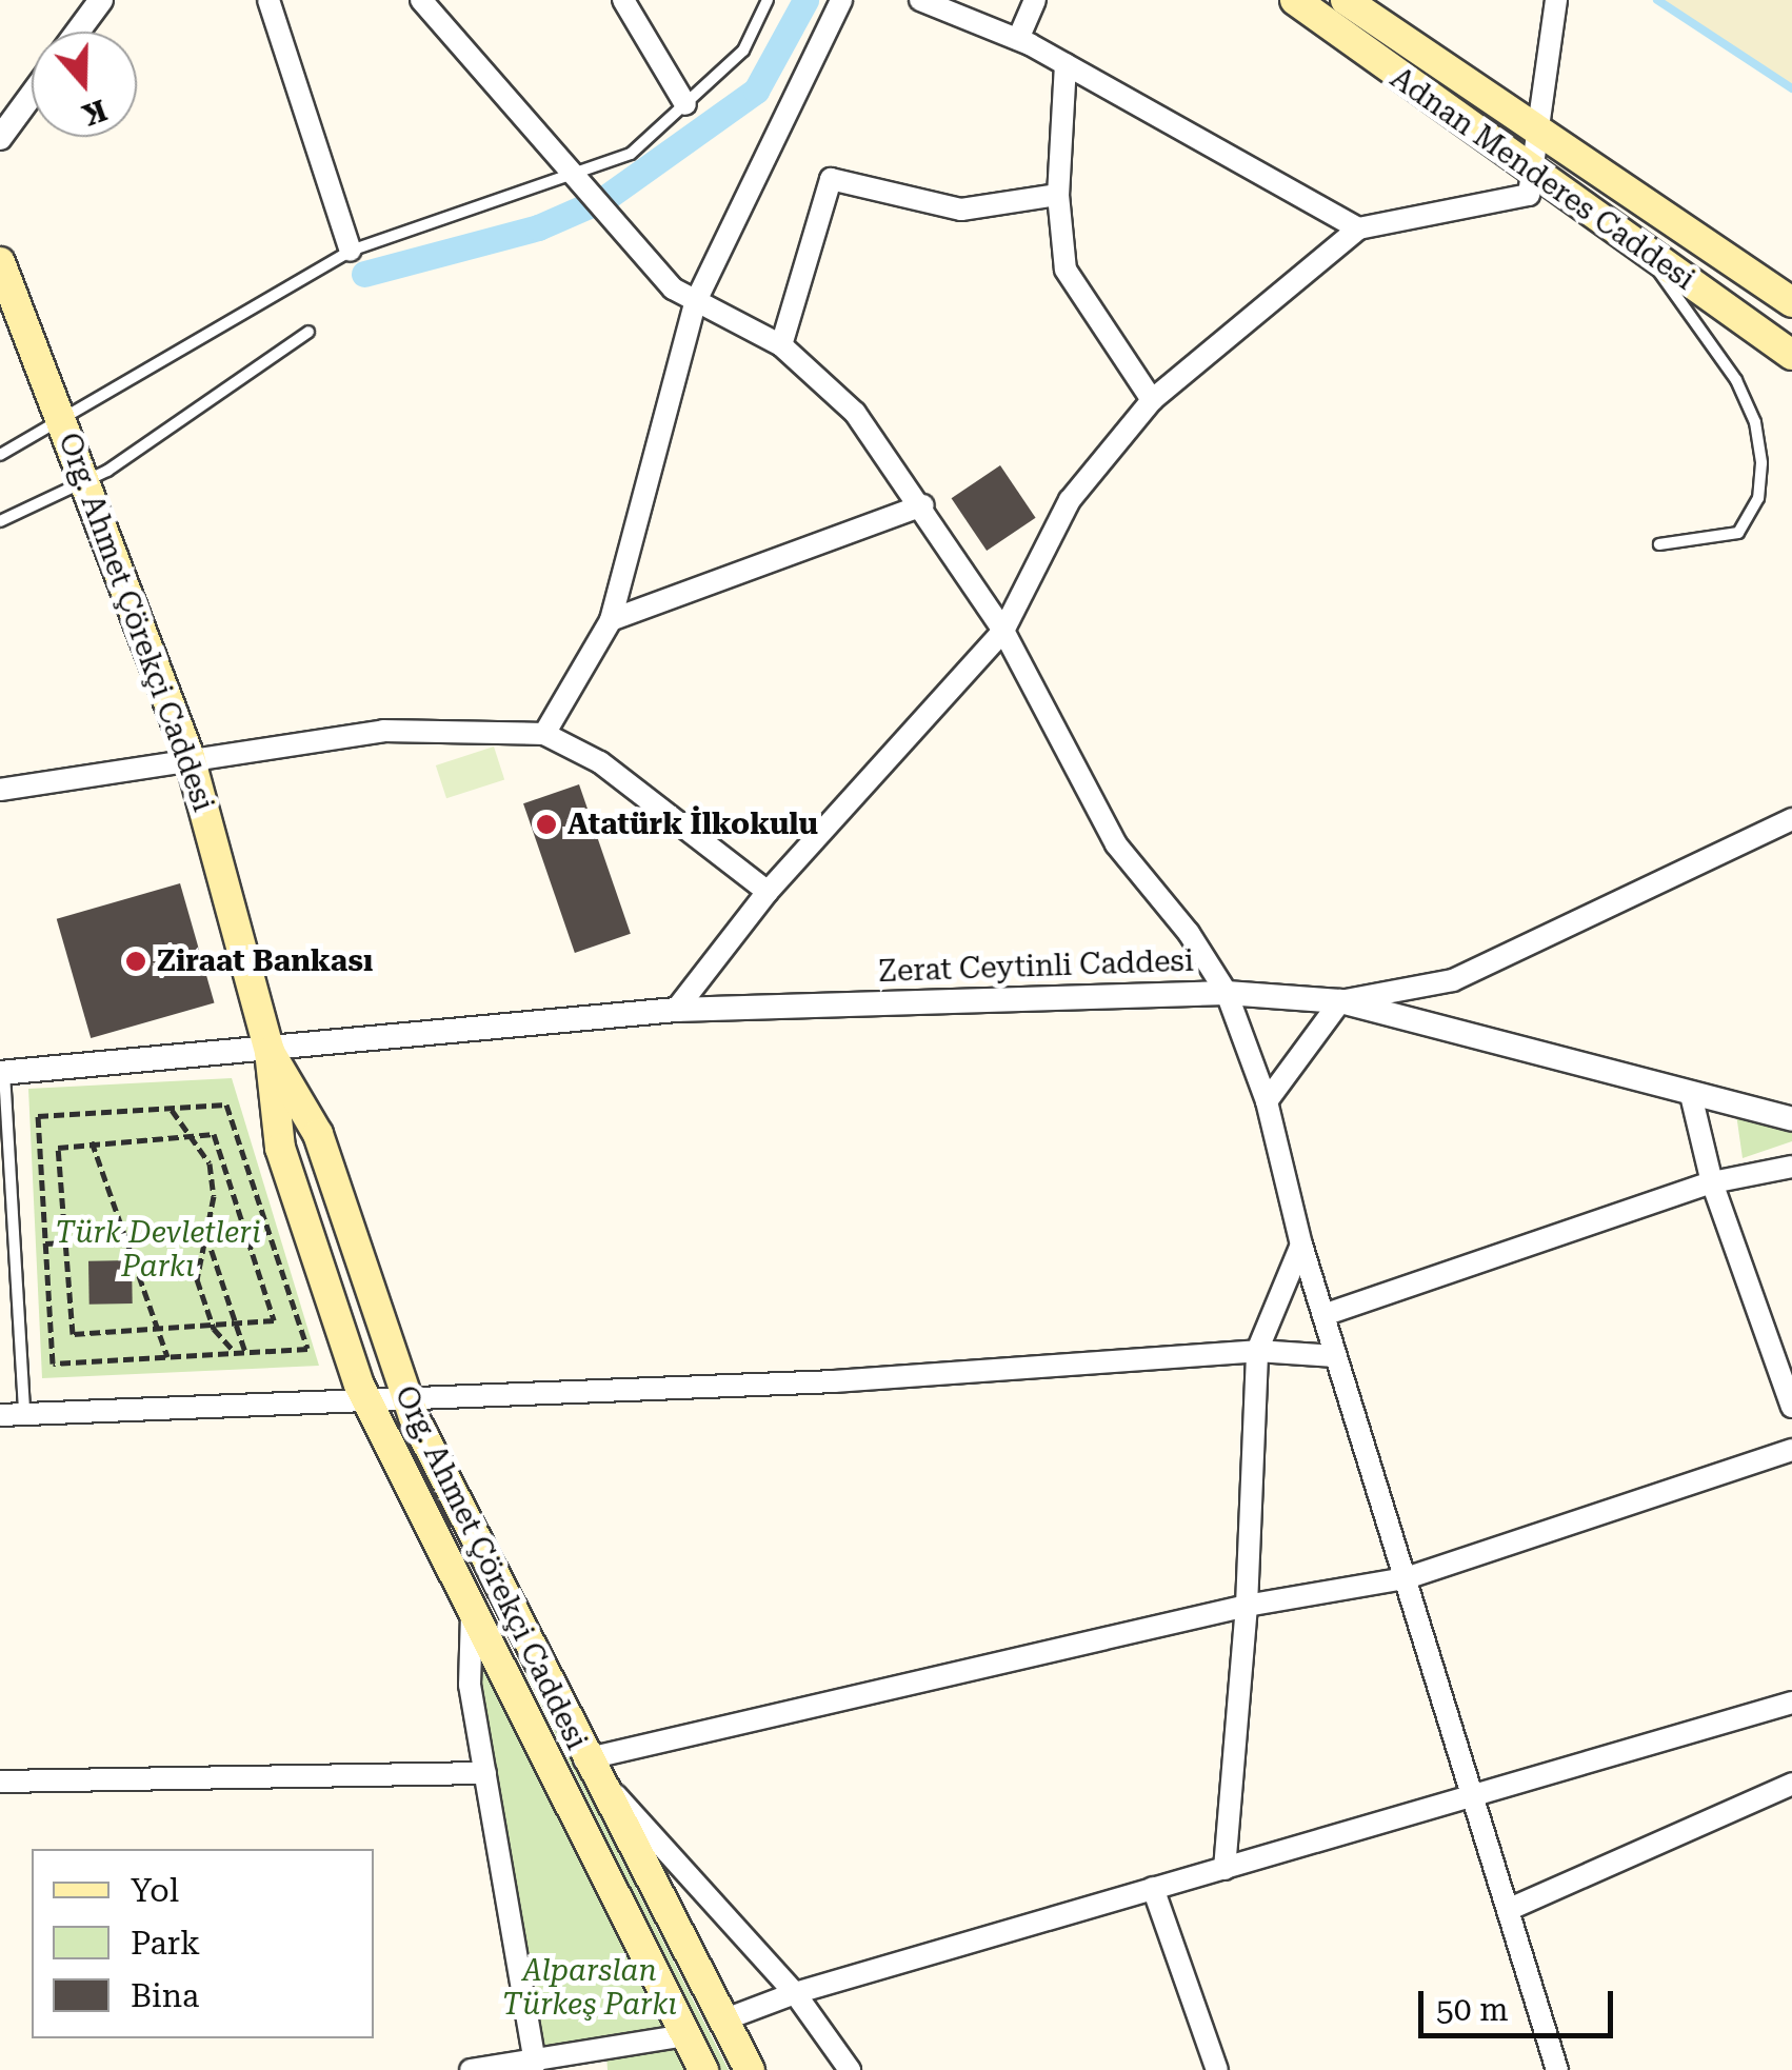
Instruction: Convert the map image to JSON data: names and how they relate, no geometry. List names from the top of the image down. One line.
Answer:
{"streets":{"main road":["Adnan Menderes Caddesi","Org. Ahmet Çörekçi Caddesi"],"street":["Zerat Ceytinli Caddesi"]},"crossings":[["Org. Ahmet Çörekçi Caddesi","Zerat Ceytinli Caddesi"]],"parks":["Türk Devletleri Parkı","Alparslan Türkeş Parkı"],"places":["Atatürk İlkokulu","Ziraat Bankası"],"legend":["Yol","Park","Bina"],"scale_bar":"50 m","north":"bottom"}
